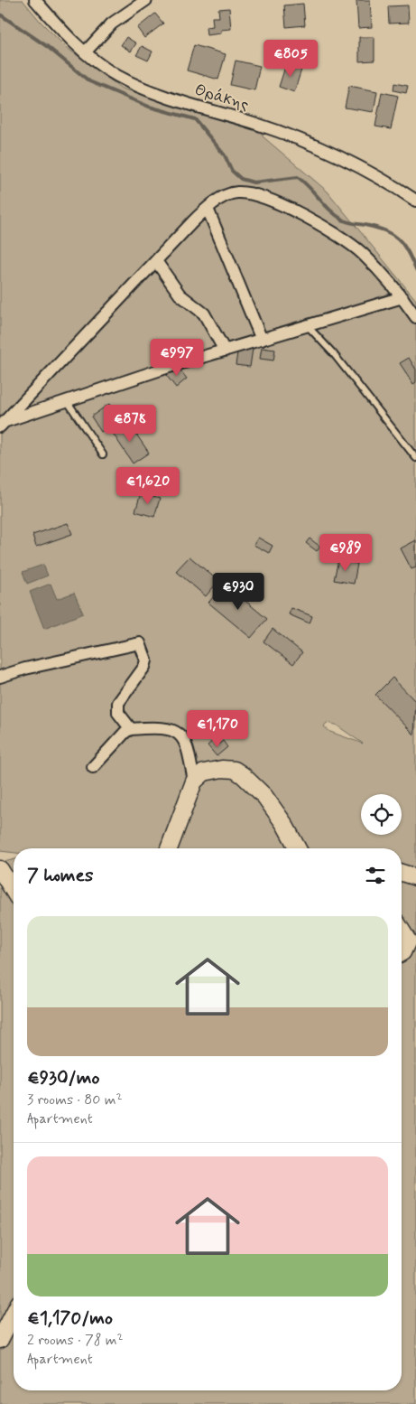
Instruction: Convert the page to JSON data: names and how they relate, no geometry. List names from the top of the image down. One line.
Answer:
{"streets":{"street":["Θράκης"]},"page":{"price":["€805","€997","€878","€1,620","€989","€930","€1,170"],"heading":"7 homes","list":[{"name":"€930/mo","note":"3 rooms · 80 m² · Apartment"},{"name":"€1,170/mo","note":"2 rooms · 78 m² · Apartment"}]}}
